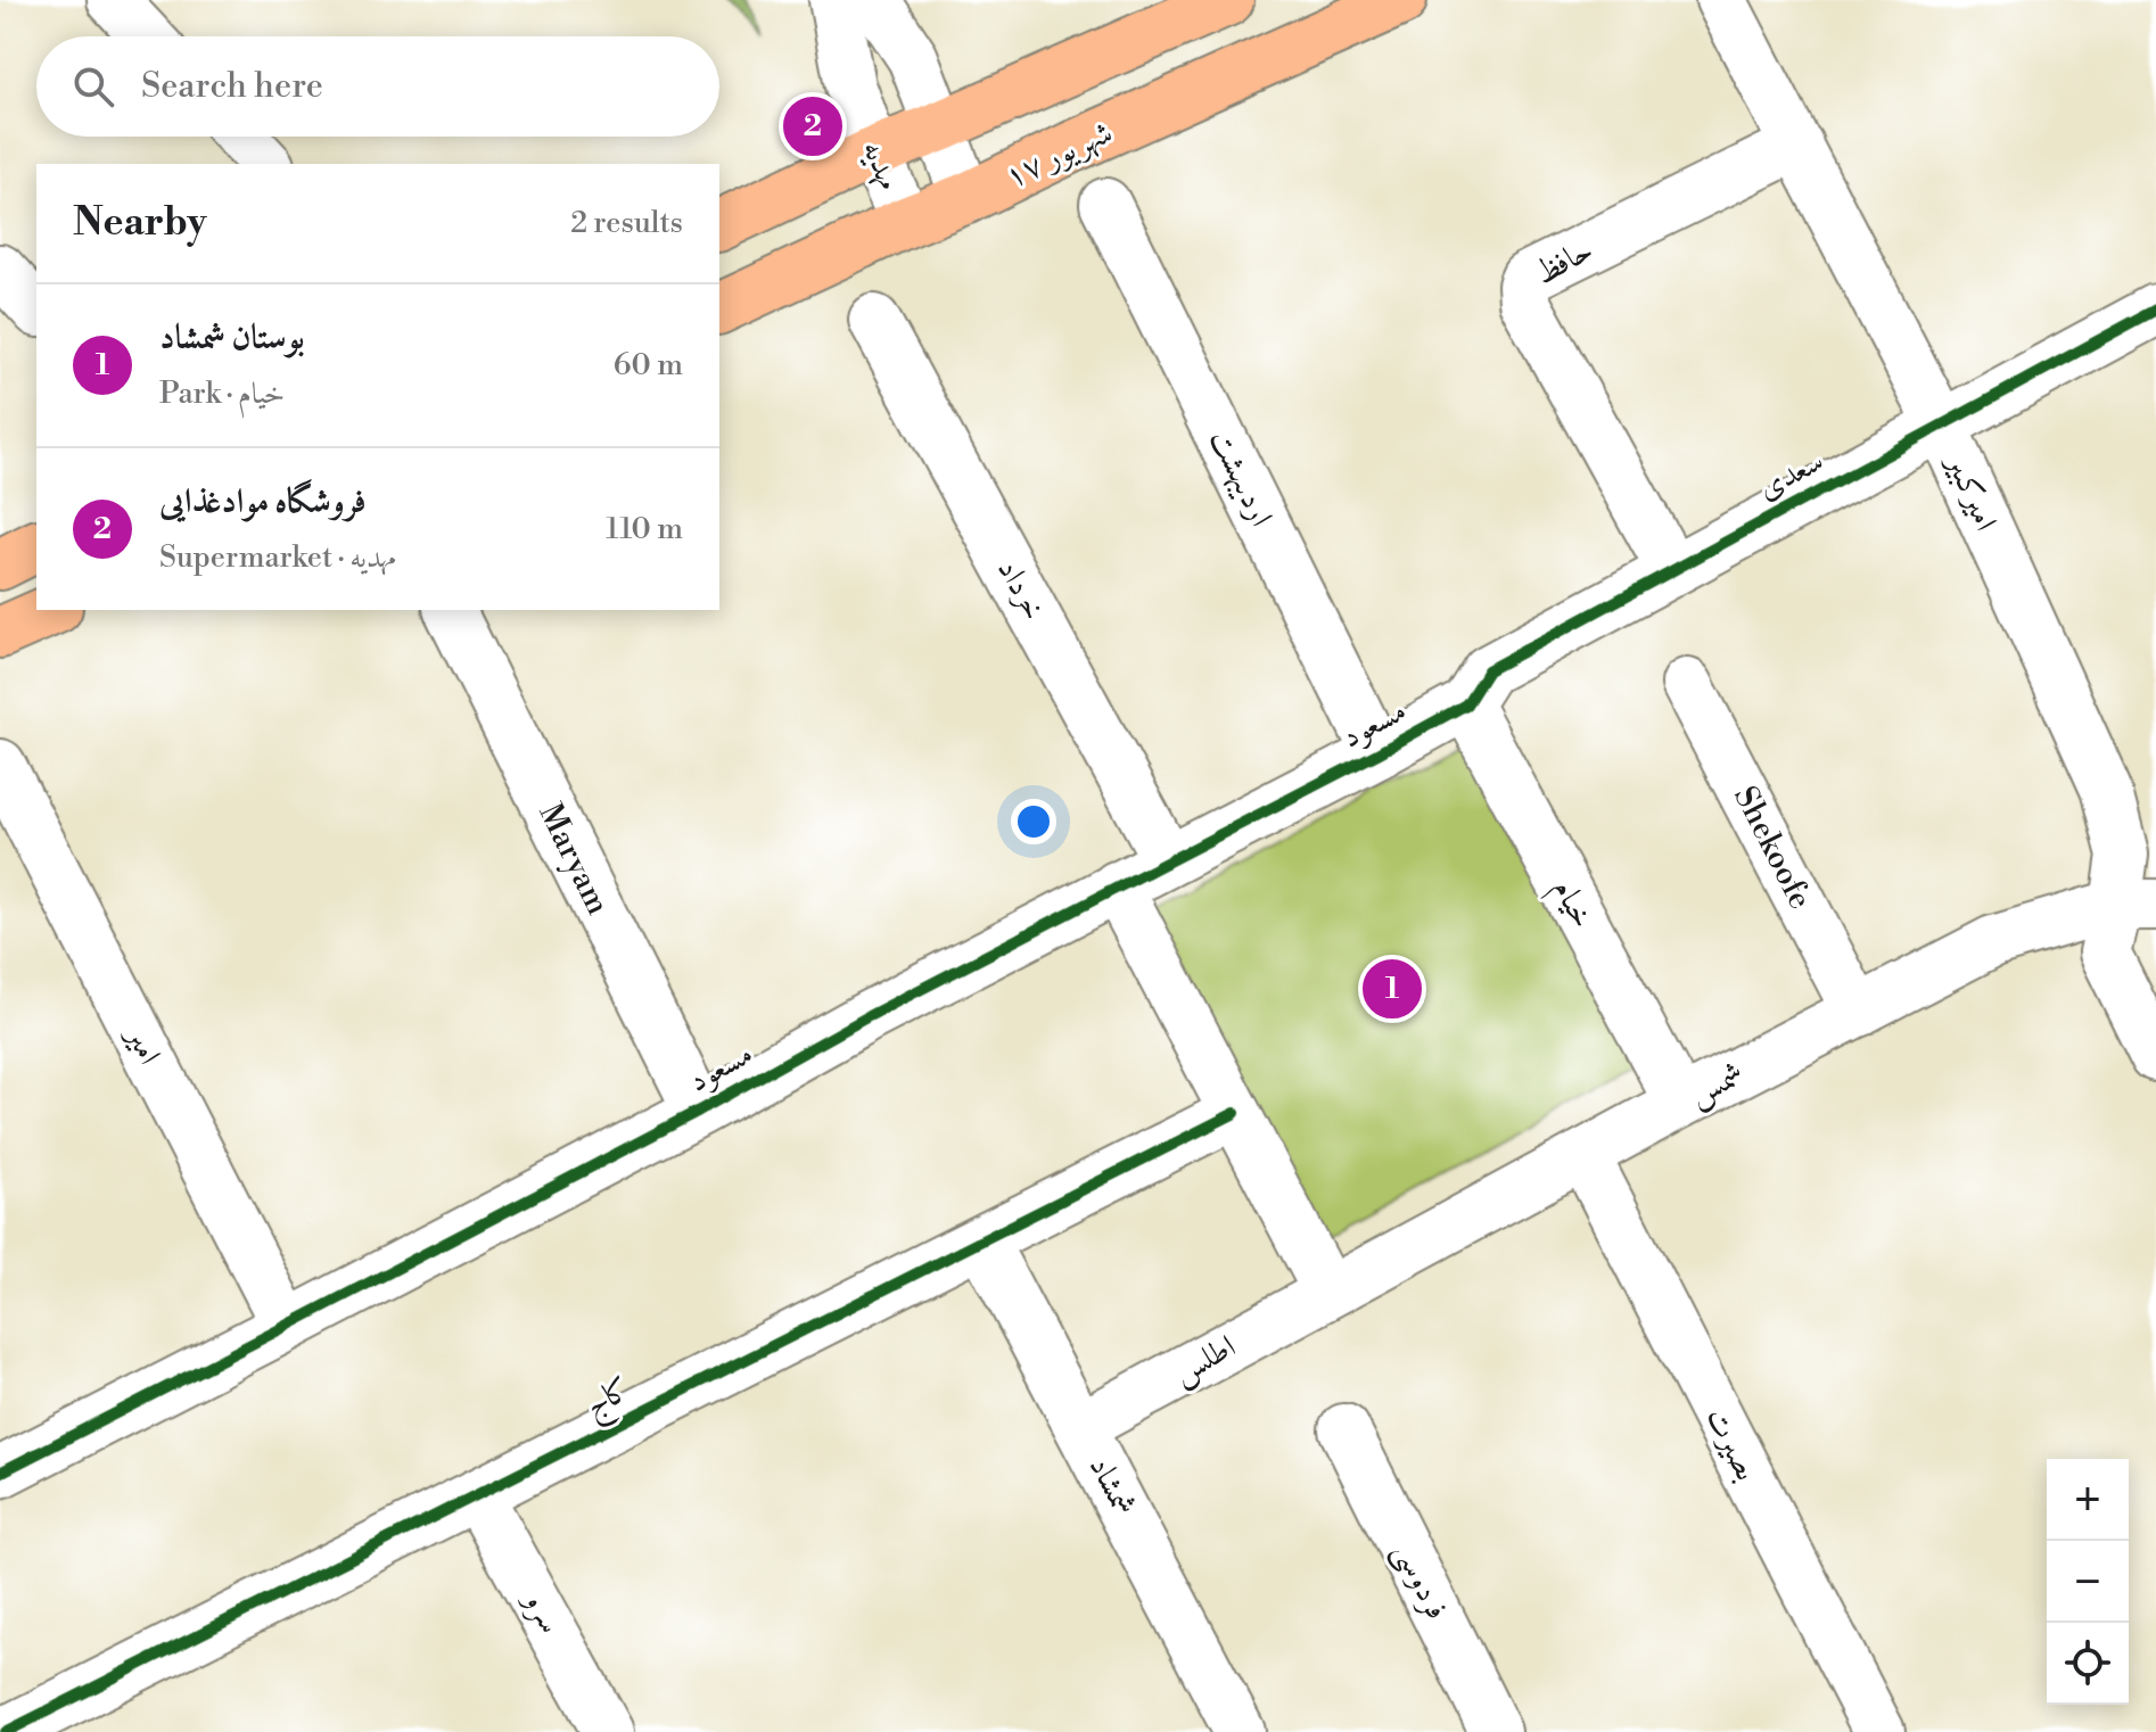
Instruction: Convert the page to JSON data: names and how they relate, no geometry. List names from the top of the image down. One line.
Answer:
{"streets":{"main road":["۱۷ شهریور"],"street":["مهدیه","حافظ","سعدی","اردیبهشت","امیرکبیر","خرداد","مسعود","Shekoofe","Maryam","خیام","امیر","شمس","اطلس","کاج","بصیرت","شمشاد","فردوسی","سرو"]},"crossings":[["۱۷ شهریور","مهدیه"],["حافظ","سعدی"],["حافظ","امیرکبیر"],["سعدی","امیرکبیر"],["سعدی","مسعود"],["سعدی","خیام"],["اردیبهشت","مسعود"],["امیرکبیر","شمس"],["خرداد","مسعود"],["مسعود","Maryam"],["مسعود","خیام"],["مسعود","امیر"],["Shekoofe","شمس"],["خیام","شمس"],["شمس","اطلس"],["شمس","بصیرت"],["اطلس","شمشاد"],["کاج","شمشاد"],["کاج","سرو"]],"page":{"search":"Search here","pins":["2","1"],"heading":["Nearby","2 results"],"list":[{"mark":"1","name":"بوستان شمشاد","note":"Park · خیام","value":"60 m"},{"mark":"2","name":"فروشگاه موادغذایی","note":"Supermarket · مهدیه","value":"110 m"}],"map_buttons":["+","−"]}}
